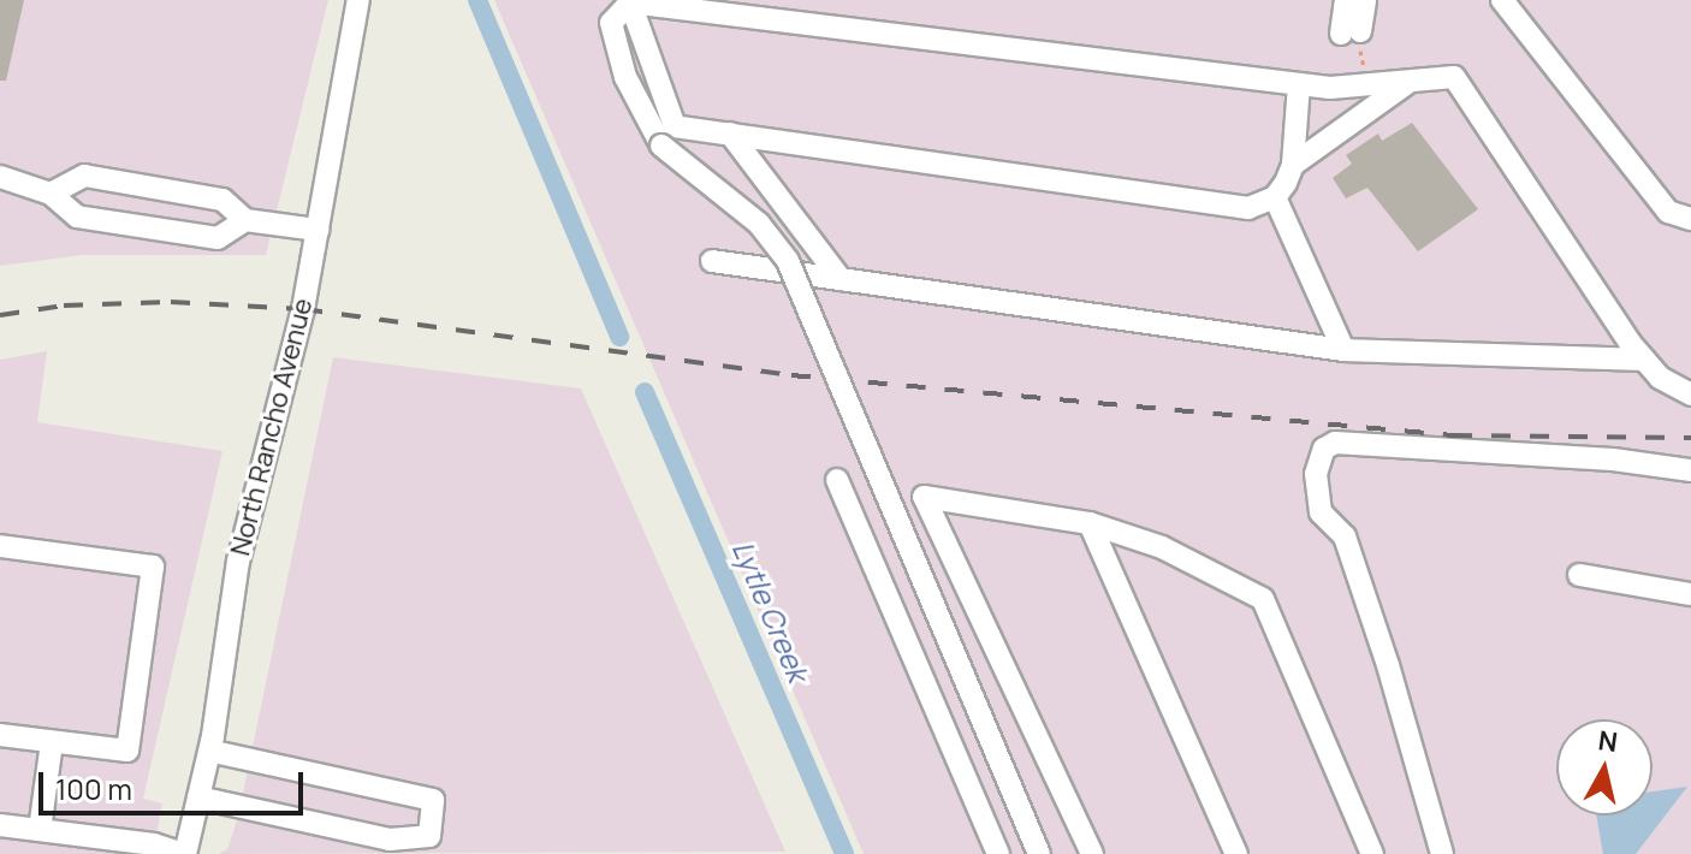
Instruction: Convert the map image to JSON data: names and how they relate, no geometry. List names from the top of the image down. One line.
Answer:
{"streets":{"street":["North Rancho Avenue"]},"water":["Lytle Creek"],"scale_bar":"100 m","north":"top"}
